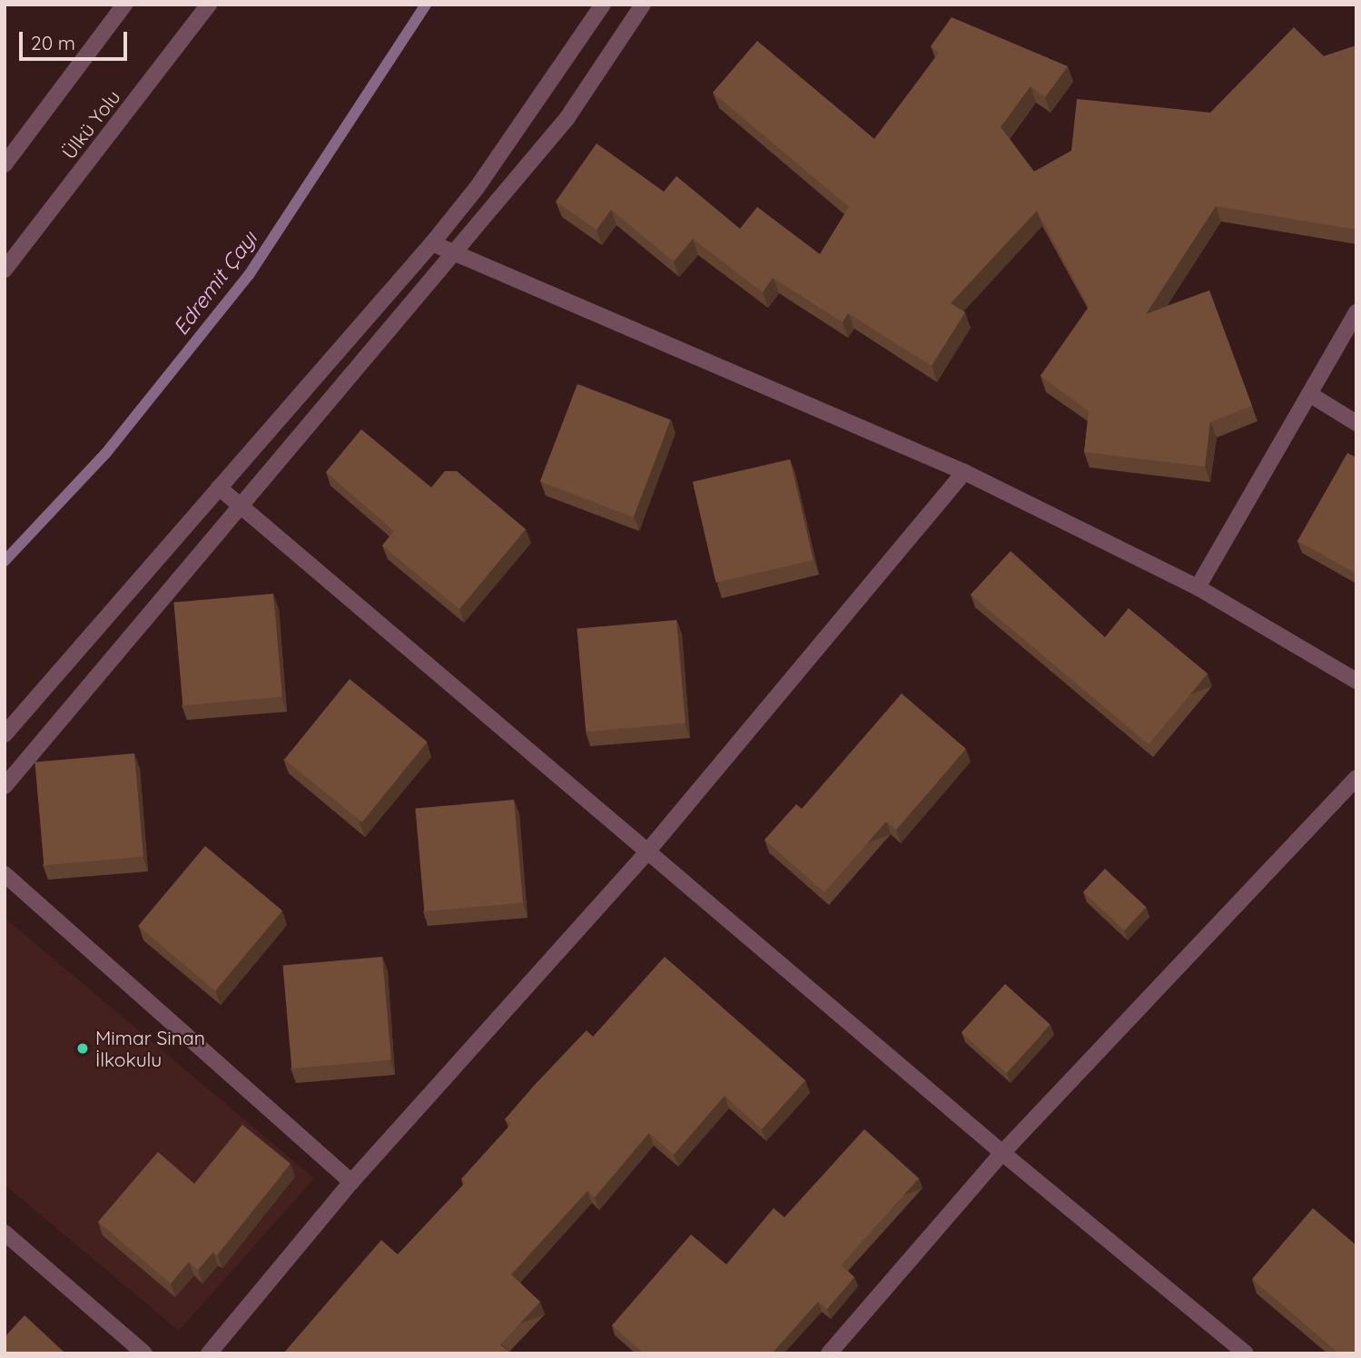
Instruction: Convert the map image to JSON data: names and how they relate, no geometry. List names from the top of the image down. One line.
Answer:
{"streets":{"street":["Ülkü Yolu"]},"water":["Edremit Çayı"],"places":["Mimar Sinan İlkokulu"],"scale_bar":"20 m"}
